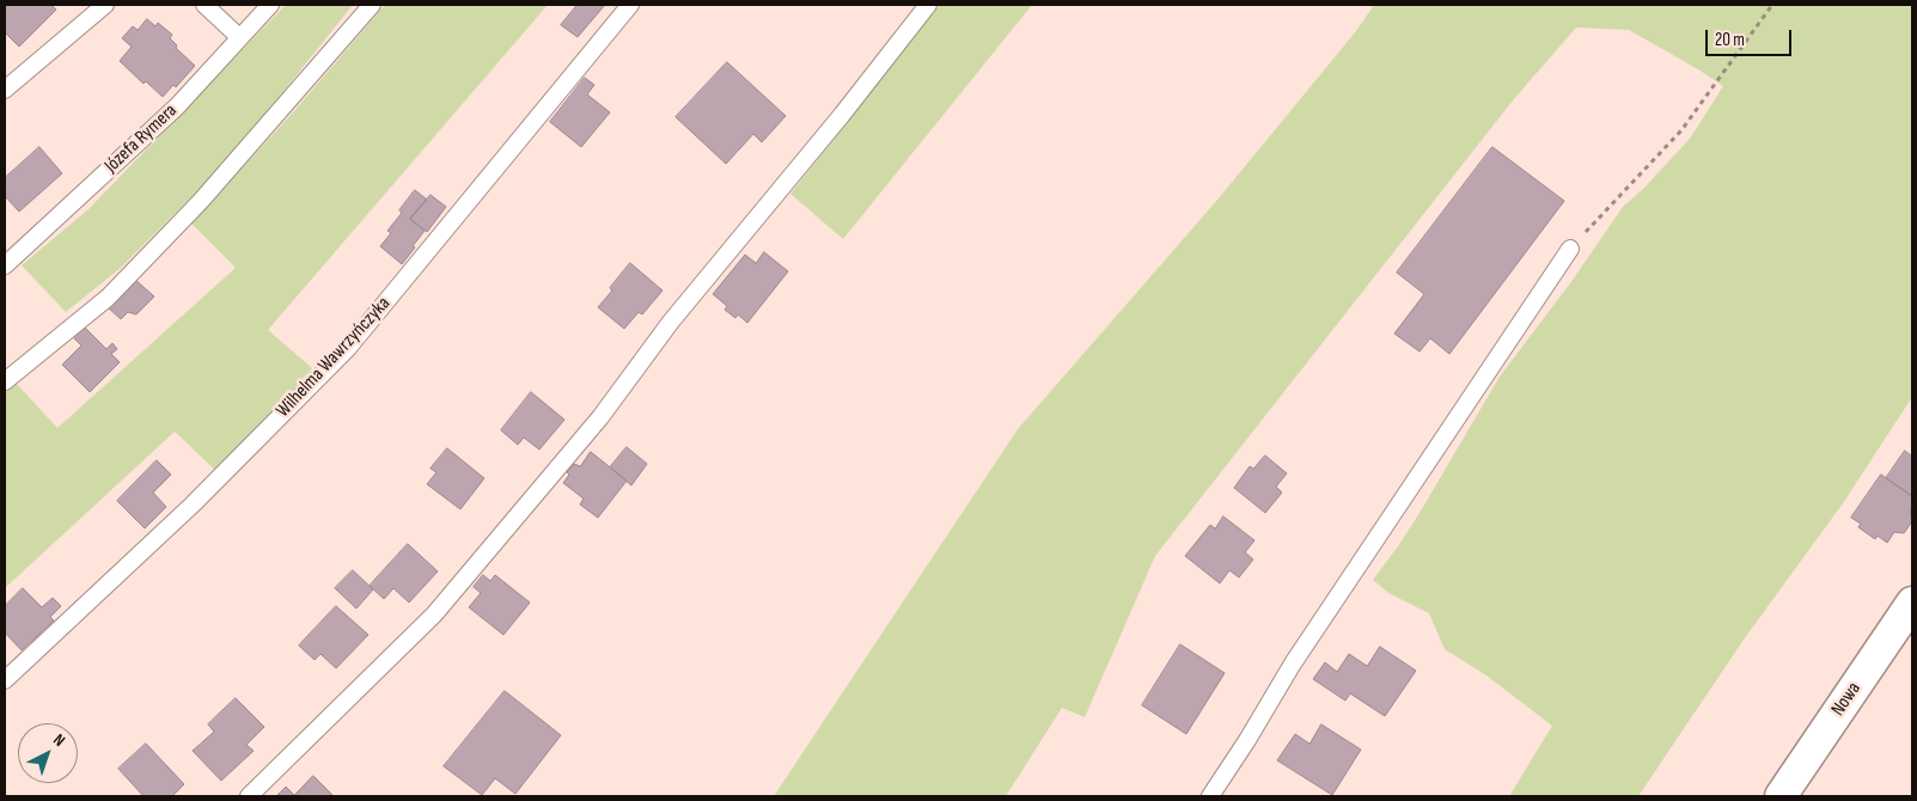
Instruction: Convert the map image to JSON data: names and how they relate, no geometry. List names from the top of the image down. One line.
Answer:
{"streets":{"street":["Nowa"],"lane":["Józefa Rymera","Wilhelma Wawrzyńczyka"]},"scale_bar":"20 m","north":"top right"}
